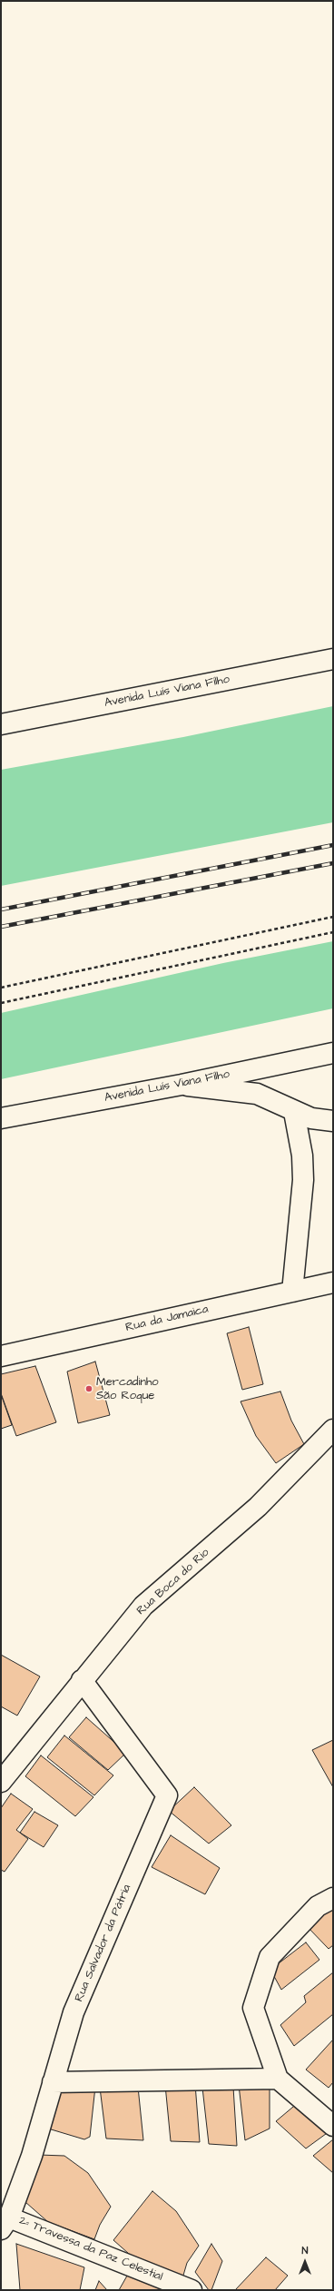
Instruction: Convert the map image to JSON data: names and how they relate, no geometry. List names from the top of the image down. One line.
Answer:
{"streets":{"main road":["Avenida Luís Viana Filho","Rua da Jamaica","Rua Boca do Rio","Rua Salvador da Pátria","2ª Travessa da Paz Celestial"]},"crossings":[["Rua Boca do Rio","Rua Salvador da Pátria"],["Rua Salvador da Pátria","2ª Travessa da Paz Celestial"]],"places":["Mercadinho São Roque"],"north":"top"}
